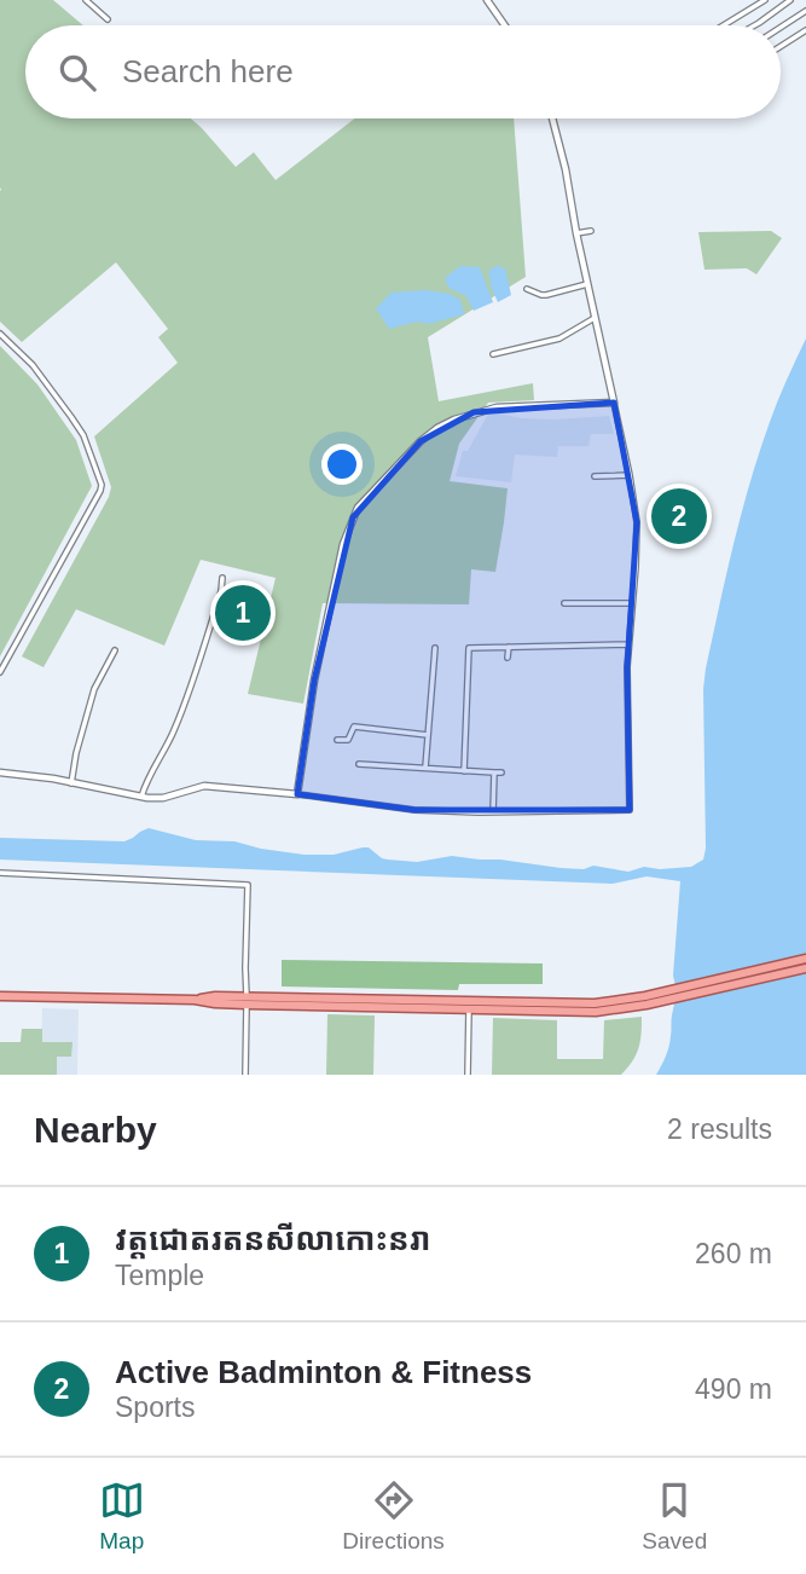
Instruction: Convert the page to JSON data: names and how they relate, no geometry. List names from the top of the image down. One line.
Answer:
{"page":{"search":"Search here","pins":["2","1"],"heading":["Nearby","2 results"],"list":[{"mark":"1","name":"វត្តជោតរតនសីលាកោះនរា","note":"Temple","value":"260 m"},{"mark":"2","name":"Active Badminton & Fitness","note":"Sports","value":"490 m"}],"nav":["Map","Directions","Saved"]}}
